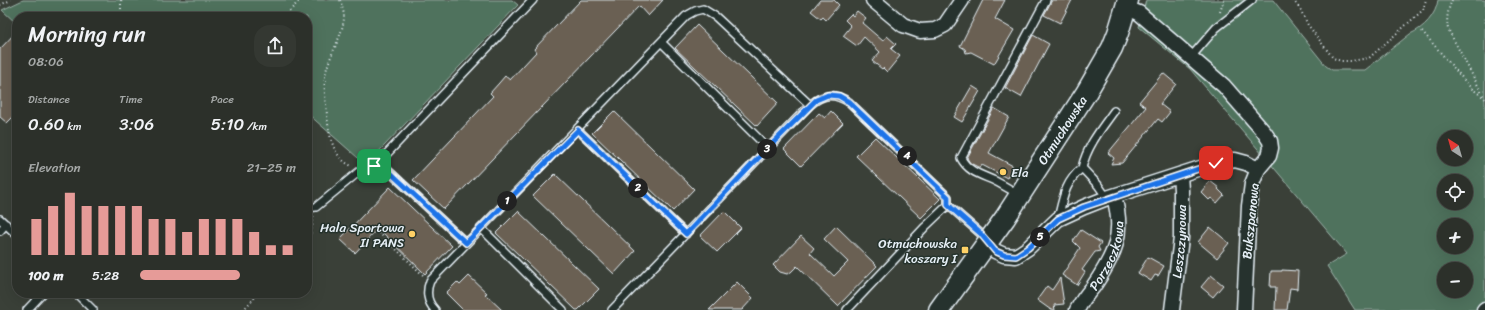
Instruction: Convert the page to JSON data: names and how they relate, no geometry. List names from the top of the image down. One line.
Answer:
{"streets":{"main road":["Otmuchowska"],"street":["Bukszpanowa","Leszczynowa","Porzeczkowa"]},"crossings":[["Otmuchowska","Bukszpanowa"],["Bukszpanowa","Leszczynowa"],["Bukszpanowa","Porzeczkowa"]],"places":{"other":["Ela","Hala Sportowa II PANS"],"transit":["Otmuchowska koszary I"]},"north":"top left","page":{"heading":["Morning run","08:06"],"stats":[["Distance","0.60 km"],["Time","3:06"],["Pace","5:10 /km"]],"map_buttons":["+","−"],"pins":["3","4","2","1","5"],"chart":["Elevation","21–25 m"],"list":[{"name":"100 m","note":"5:28"}]}}
